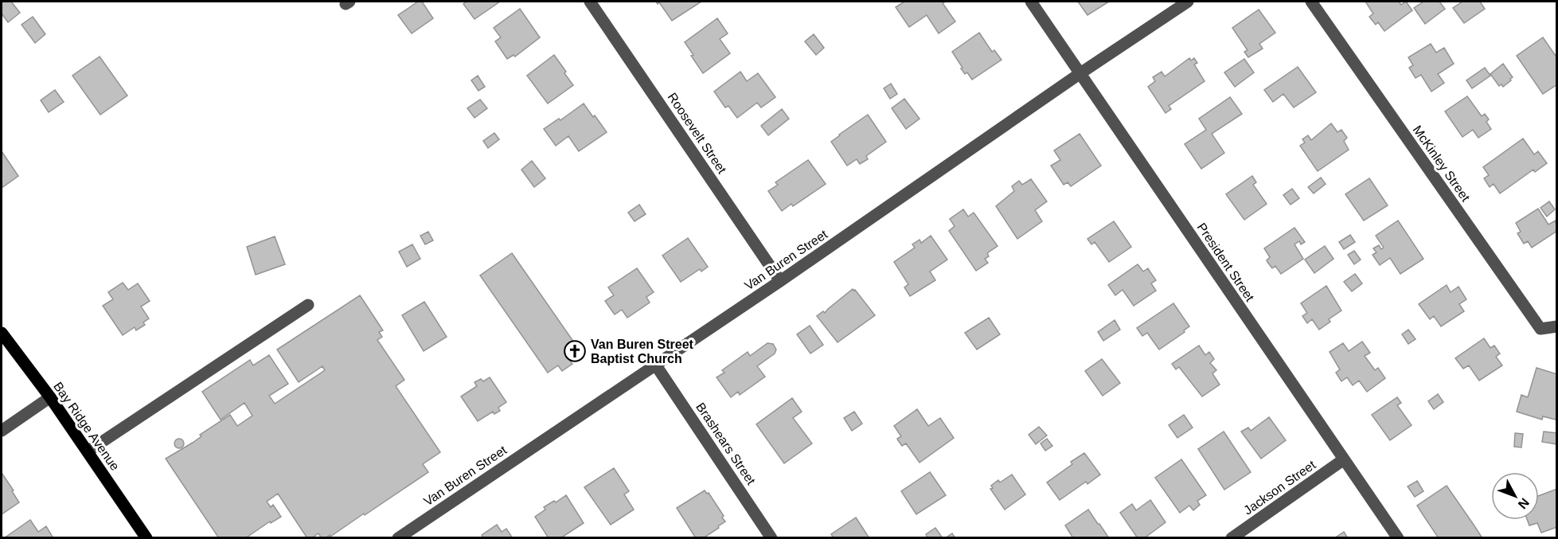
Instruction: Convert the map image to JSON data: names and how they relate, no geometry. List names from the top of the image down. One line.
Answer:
{"streets":{"main road":["Bay Ridge Avenue"],"street":["Roosevelt Street","McKinley Street","Van Buren Street","President Street","Brashears Street","Jackson Street"]},"crossings":[["Roosevelt Street","Van Buren Street"],["Van Buren Street","President Street"],["Van Buren Street","Brashears Street"],["President Street","Jackson Street"]],"places":{"church":["Van Buren Street Baptist Church"]},"north":"bottom right"}
